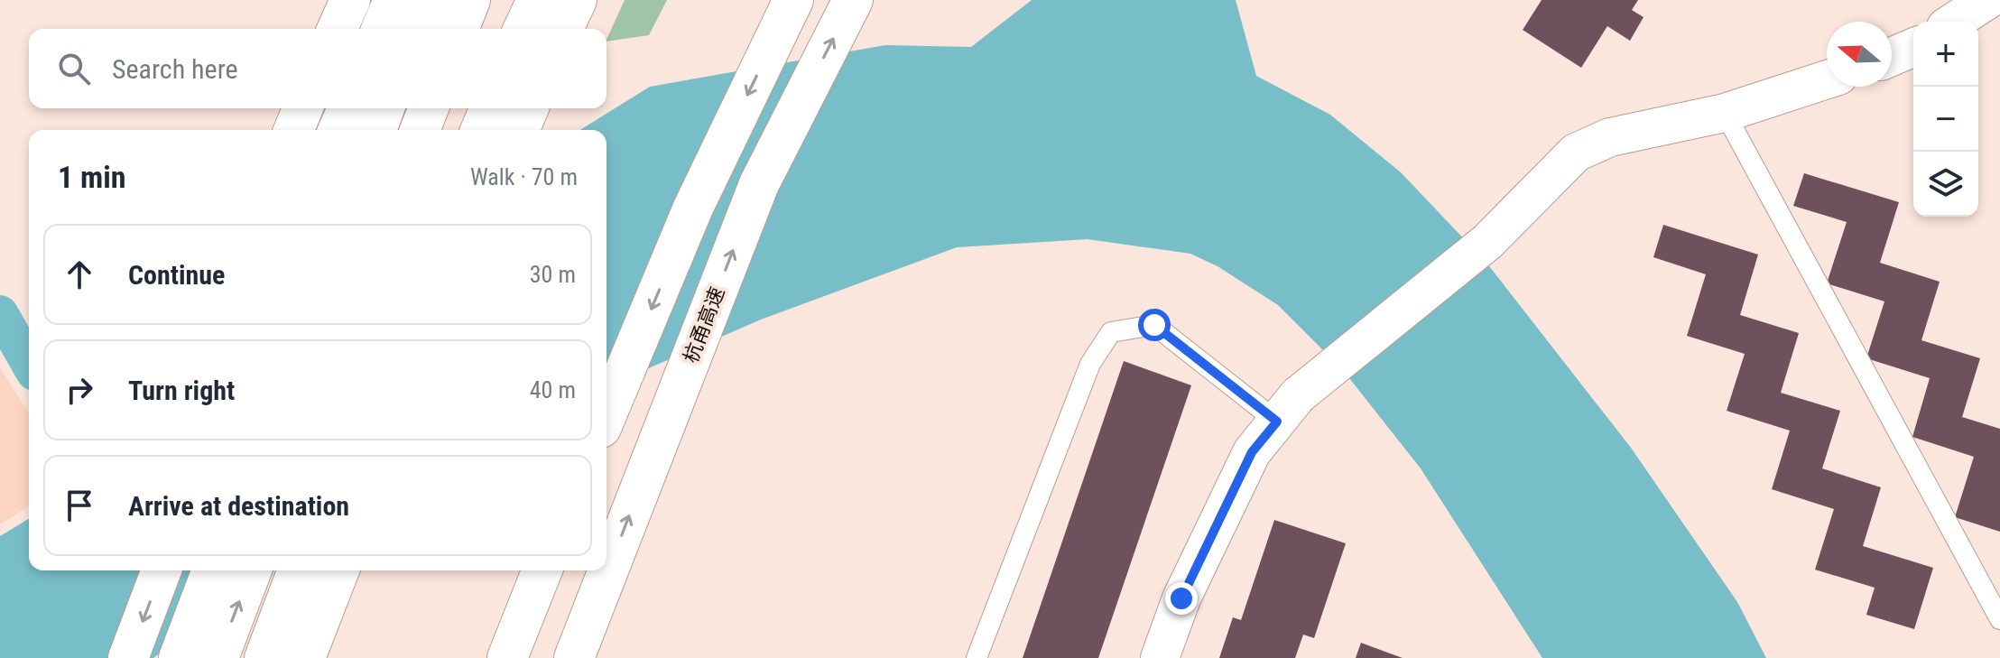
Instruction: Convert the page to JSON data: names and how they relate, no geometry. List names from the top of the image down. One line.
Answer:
{"streets":{"main road":["杭甬高速"]},"north":"left","page":{"map_buttons":["+","−"],"search":"Search here","heading":["1 min","Walk · 70 m"],"list":[["Continue","30 m"],["Turn right","40 m"],"Arrive at destination"]}}
